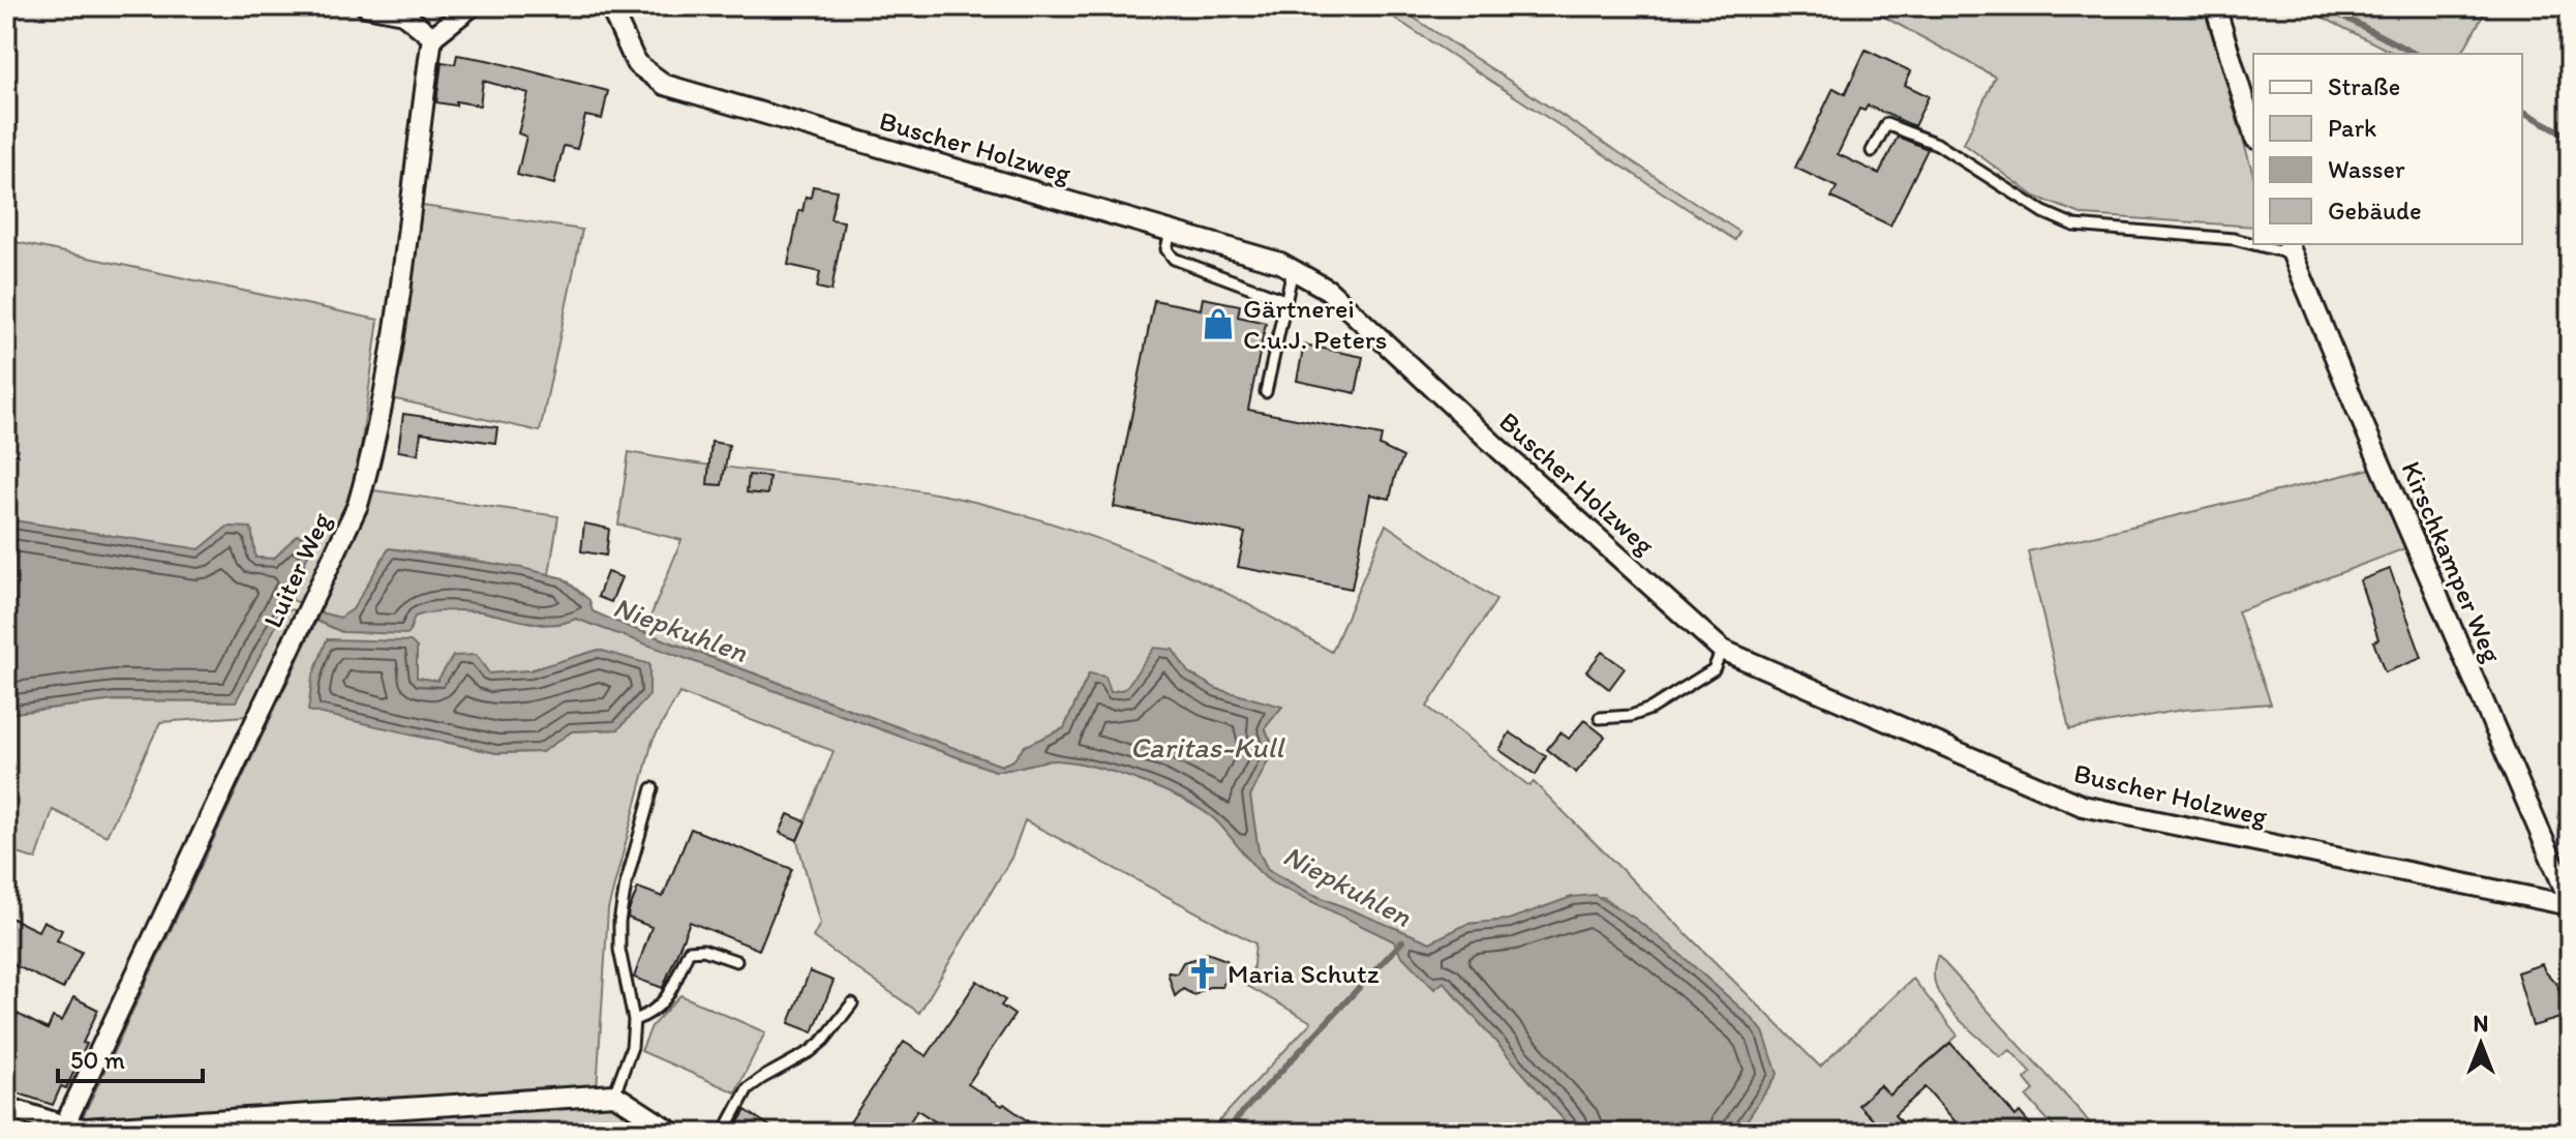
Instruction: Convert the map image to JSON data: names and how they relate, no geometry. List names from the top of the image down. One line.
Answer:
{"streets":{"street":["Buscher Holzweg","Kirschkamper Weg","Luiter Weg"]},"crossings":[["Buscher Holzweg","Kirschkamper Weg"]],"water":["Niepkuhlen","Caritas-Kull"],"places":{"shop":["Gärtnerei C.u.J. Peters"],"church":["Maria Schutz"]},"legend":["Straße","Park","Wasser","Gebäude"],"scale_bar":"50 m","north":"top"}
